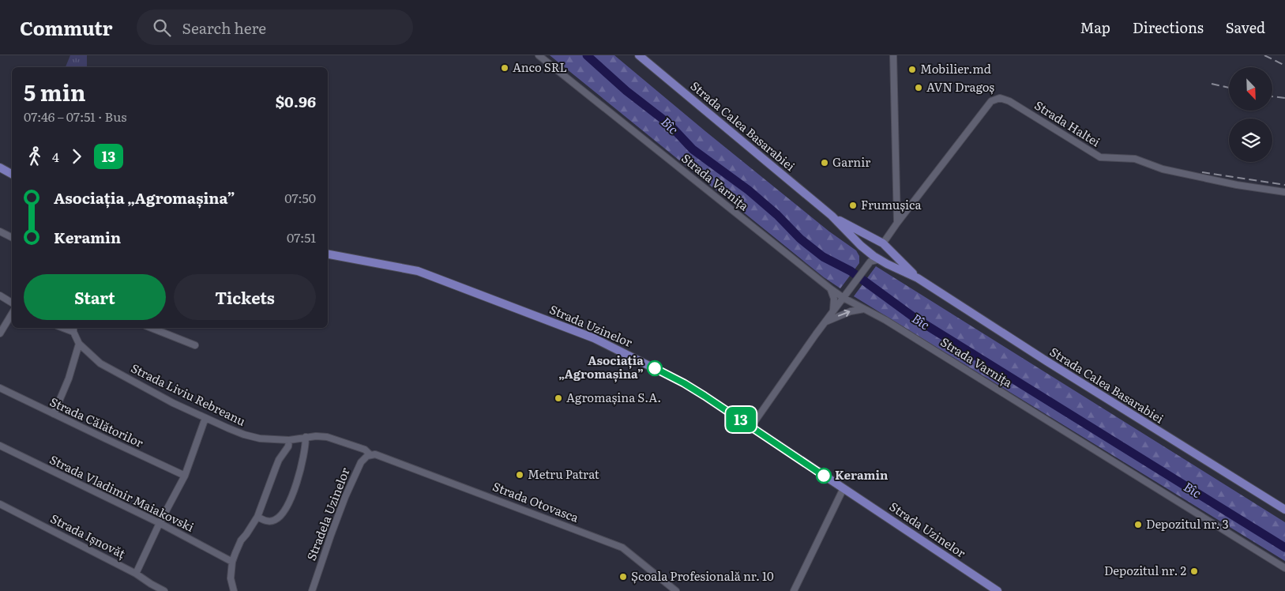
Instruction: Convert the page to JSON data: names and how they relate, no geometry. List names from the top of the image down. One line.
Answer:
{"streets":{"main road":["Strada Calea Basarabiei","Strada Uzinelor"],"street":["Strada Haltei","Strada Varnița","Strada Liviu Rebreanu","Strada Călătorilor","Strada Vladimir Maiakovski","Strada Otovasca","Stradela Uzinelor","Strada Ișnovăț"]},"crossings":[["Strada Haltei","Strada Calea Basarabiei"],["Strada Liviu Rebreanu","Strada Otovasca"],["Strada Liviu Rebreanu","Stradela Uzinelor"],["Strada Otovasca","Stradela Uzinelor"]],"water":["Bîc"],"places":["Anco SRL","Mobilier.md","AVN Dragoș","Garnir","Frumușica","Asociația „Agromașina”","Agromașina S.A.","Metru Patrat","Keramin","Depozitul nr. 3","Depozitul nr. 2","Școala Profesională nr. 10"],"lines":["bus line 13"],"north":"bottom right","page":{"header":"Commutr","search":"Search here","nav":["Map","Directions","Saved"],"on_map":"13","heading":["5 min","07:46 – 07:51 · Bus","$0.96"],"legs":["4","13"],"list":[{"name":"Asociația „Agromașina”","value":"07:50"},{"name":"Keramin","value":"07:51"}],"buttons":["Start","Tickets"]}}
